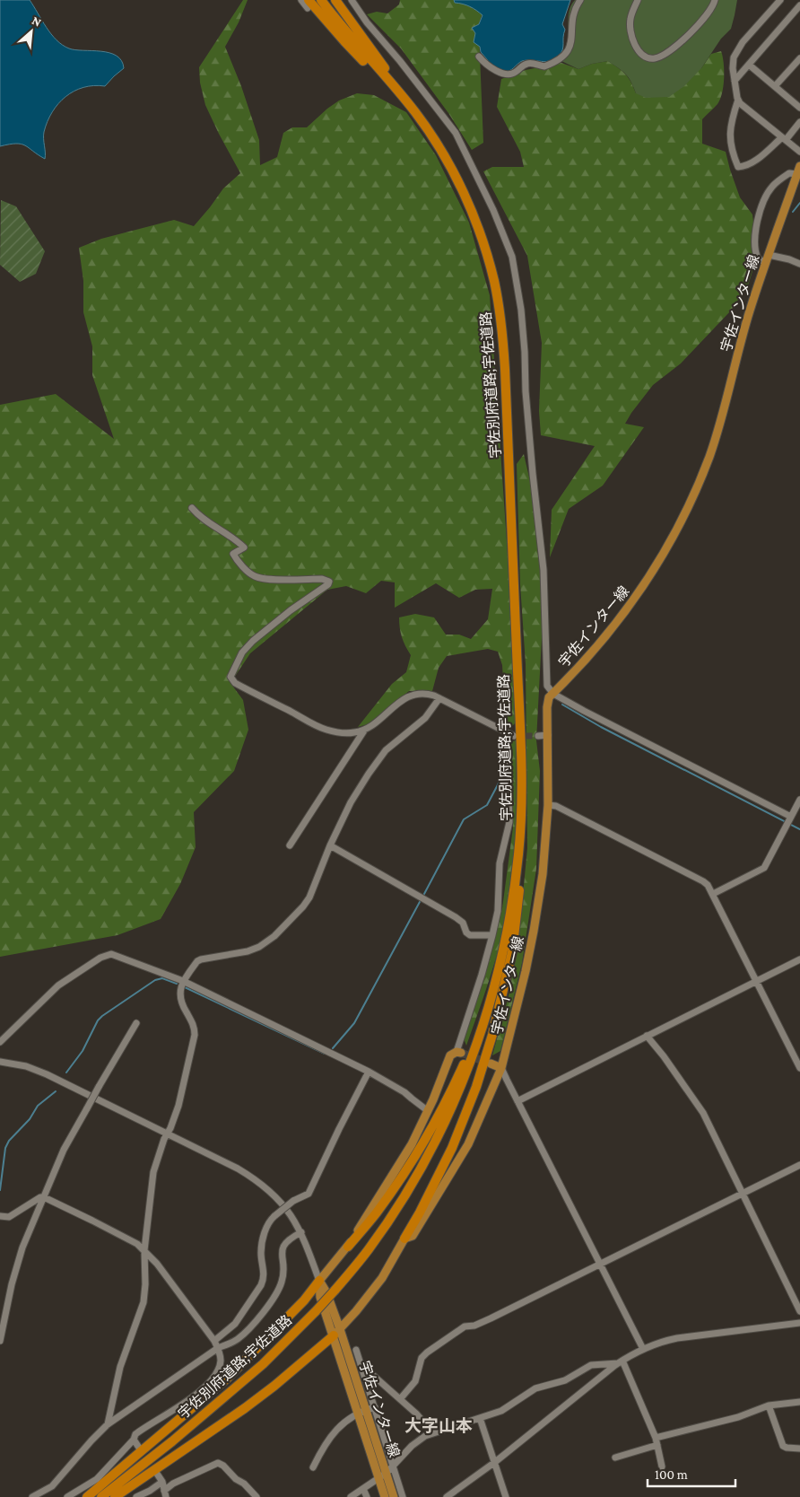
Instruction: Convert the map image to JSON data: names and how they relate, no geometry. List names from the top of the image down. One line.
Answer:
{"streets":{"highway":["宇佐別府道路;宇佐道路"],"main road":["宇佐インター線"]},"districts":["大字山本"],"scale_bar":"100 m","north":"top right"}
